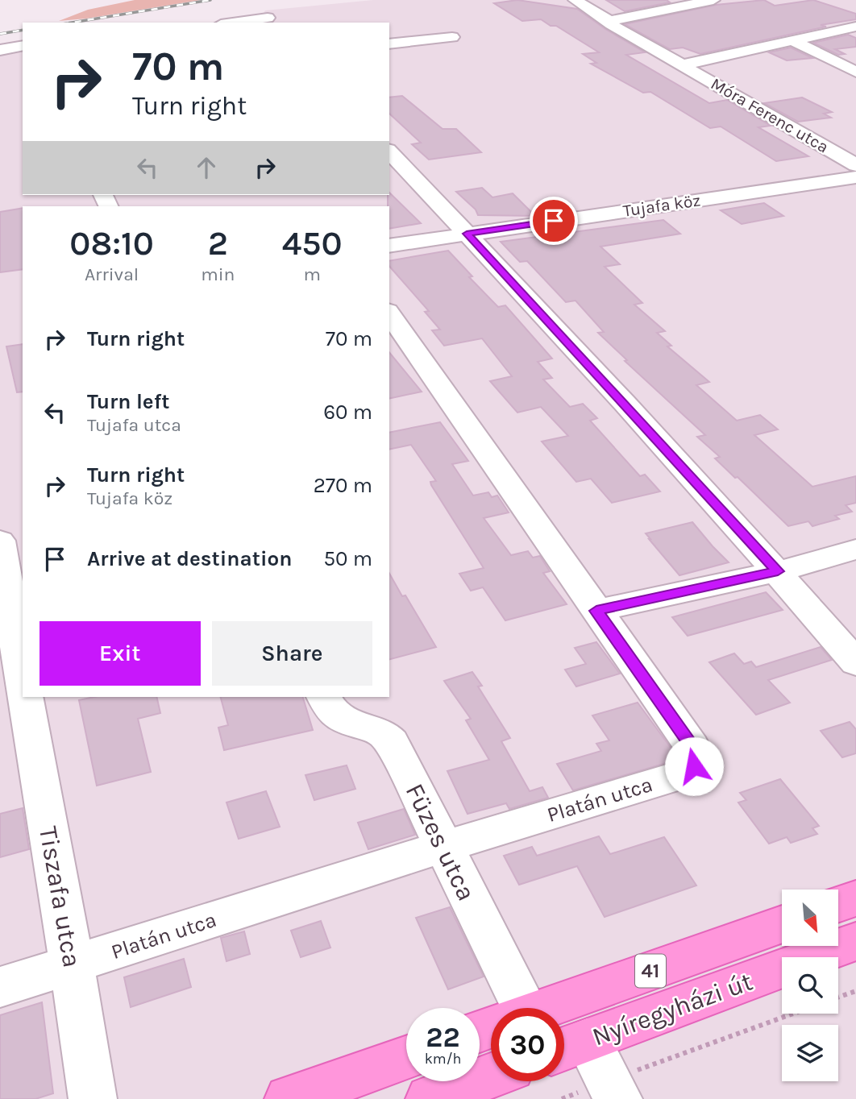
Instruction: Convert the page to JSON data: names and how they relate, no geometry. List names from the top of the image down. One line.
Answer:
{"streets":{"main road":["41","Nyíregyházi út"],"street":["Móra Ferenc utca","Tujafa köz","Platán utca","Füzes utca","Tiszafa utca"]},"crossings":[["Platán utca","Füzes utca"],["Platán utca","Tiszafa utca"]],"north":"bottom right","page":{"turn":["70 m","Turn right"],"eta":["08:10","Arrival","2","min","450","m"],"list":[{"name":"Turn right","value":"70 m"},{"name":"Turn left","note":"Tujafa utca","value":"60 m"},{"name":"Turn right","note":"Tujafa köz","value":"270 m"},{"name":"Arrive at destination","value":"50 m"}],"buttons":["Exit","Share"],"speed":"22 km/h","limit":"30"}}
